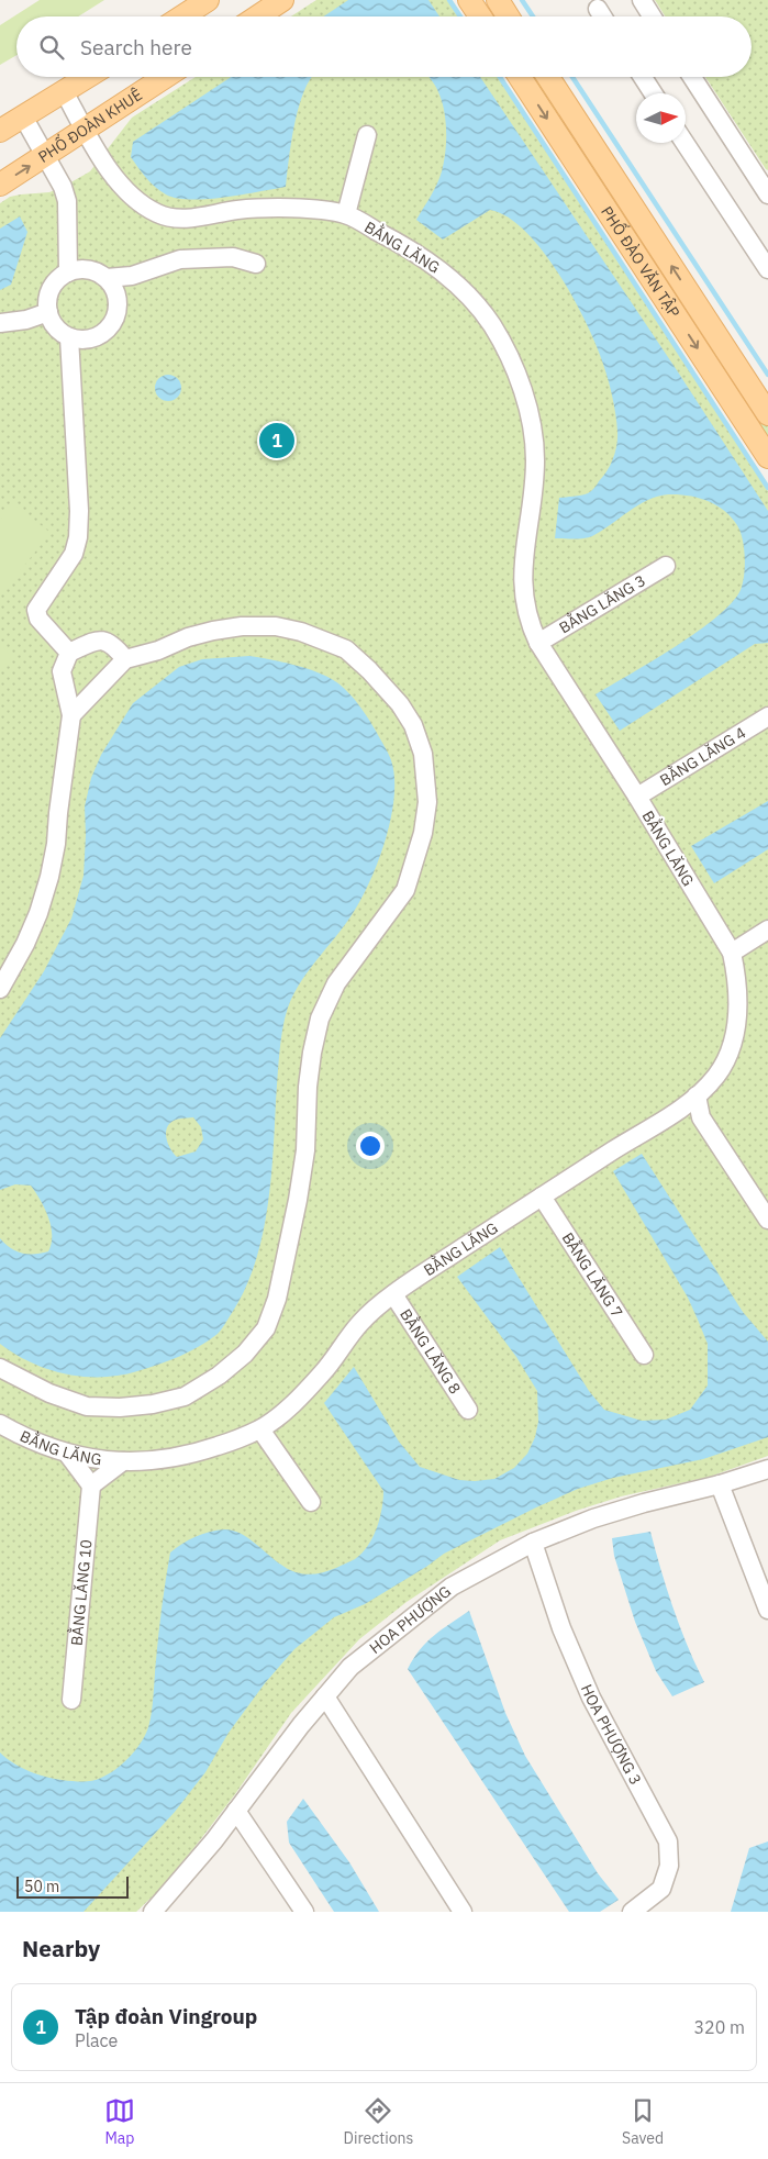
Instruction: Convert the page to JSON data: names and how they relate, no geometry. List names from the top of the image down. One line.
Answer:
{"streets":{"main road":["PHỐ ĐOÀN KHUÊ","PHỐ ĐÀO VĂN TẬP"],"street":["BẰNG LĂNG","BẰNG LĂNG 3","BẰNG LĂNG 4","BẰNG LĂNG 7","BẰNG LĂNG 8","BẰNG LĂNG 10","HOA PHƯỢNG","HOA PHƯỢNG 3"]},"crossings":[["PHỐ ĐOÀN KHUÊ","BẰNG LĂNG"],["BẰNG LĂNG","BẰNG LĂNG 3"],["BẰNG LĂNG","BẰNG LĂNG 4"],["BẰNG LĂNG","BẰNG LĂNG 7"],["BẰNG LĂNG","BẰNG LĂNG 8"],["HOA PHƯỢNG","HOA PHƯỢNG 3"]],"scale_bar":"50 m","north":"right","page":{"search":"Search here","pins":"1","scale":"50 m","heading":"Nearby","list":[{"mark":"1","name":"Tập đoàn Vingroup","note":"Place","value":"320 m"}],"nav":["Map","Directions","Saved"]}}
